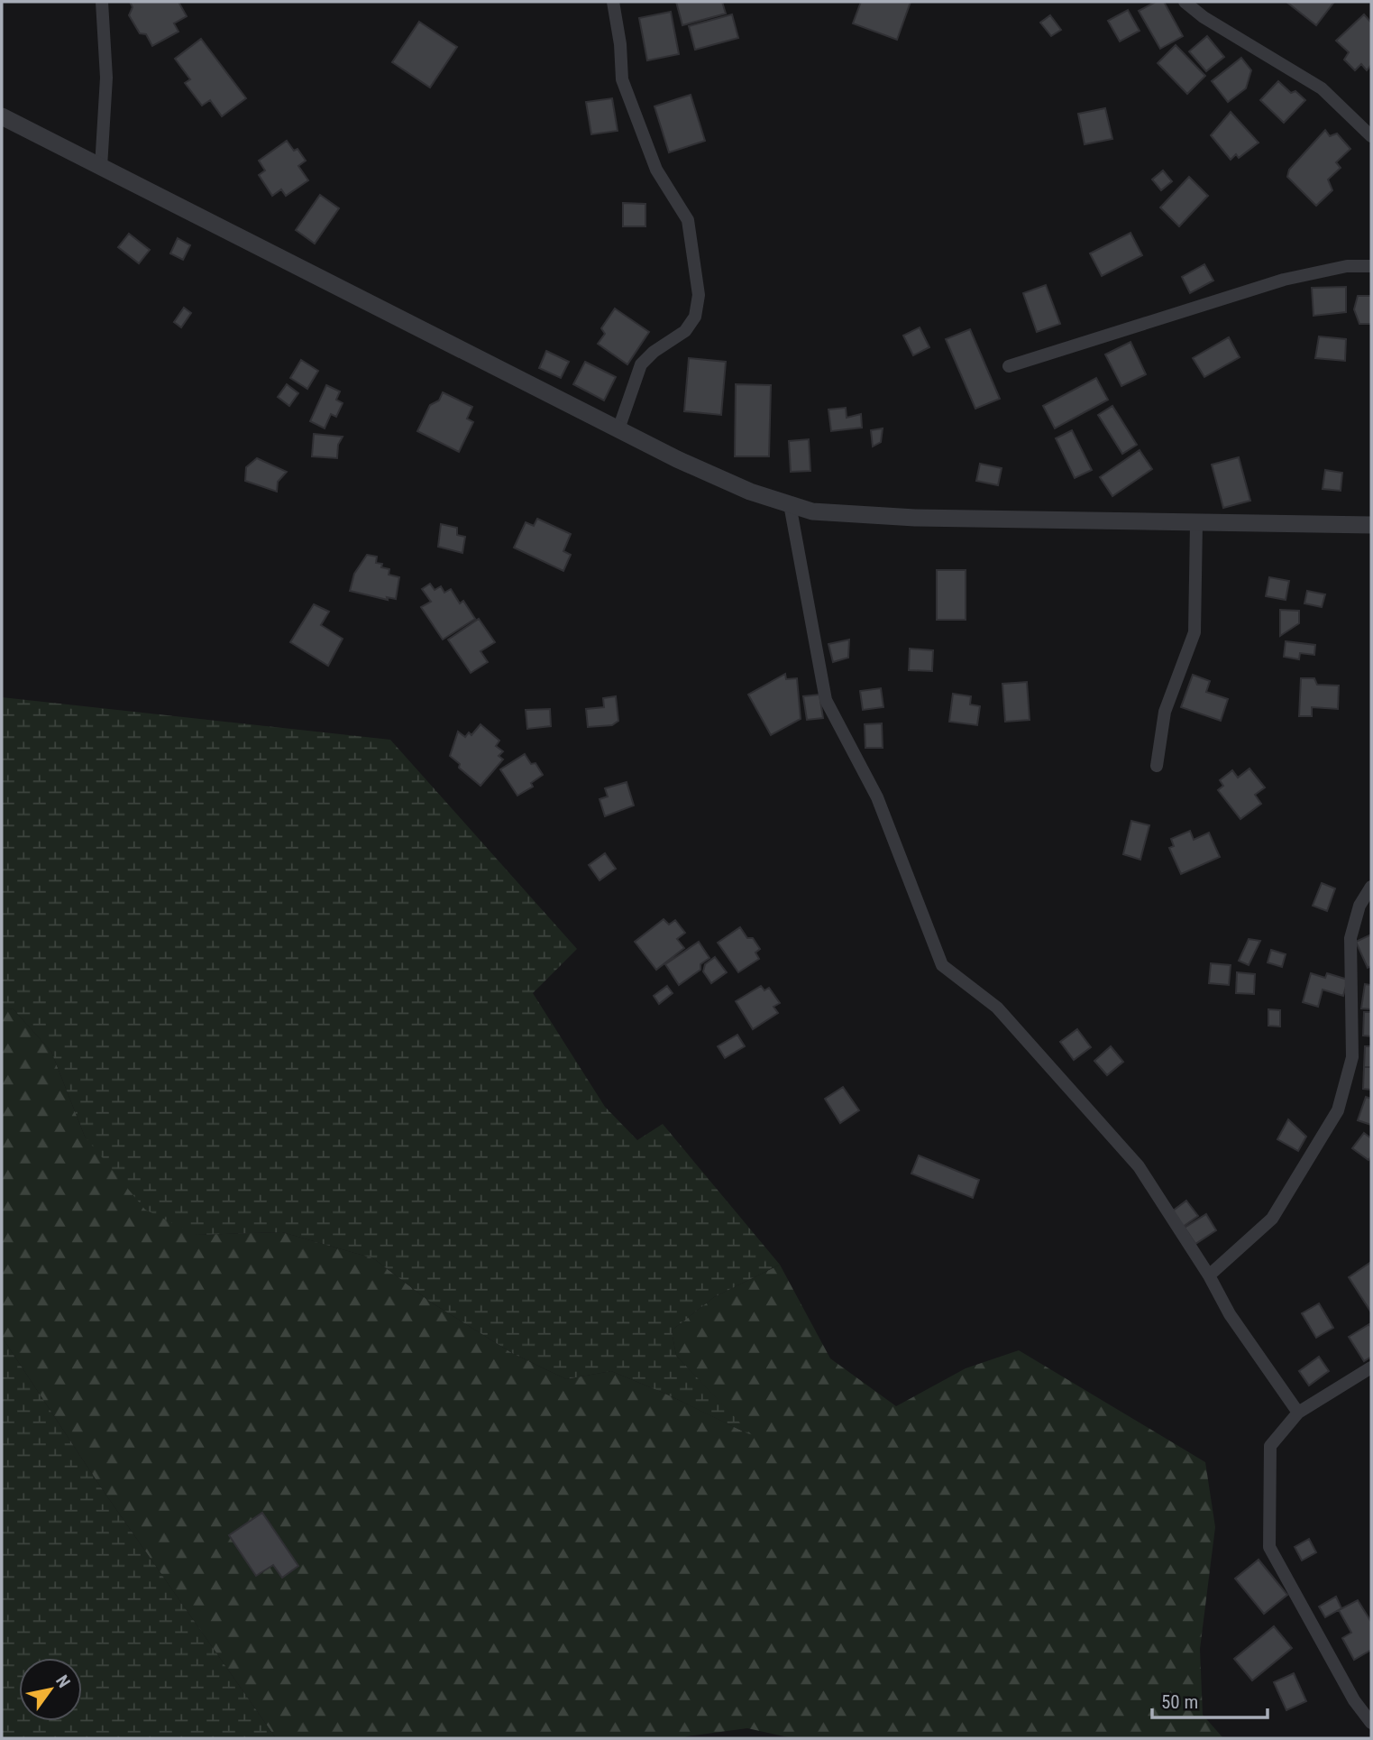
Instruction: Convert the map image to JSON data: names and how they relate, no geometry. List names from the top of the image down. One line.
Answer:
{"scale_bar":"50 m","north":"top right"}
